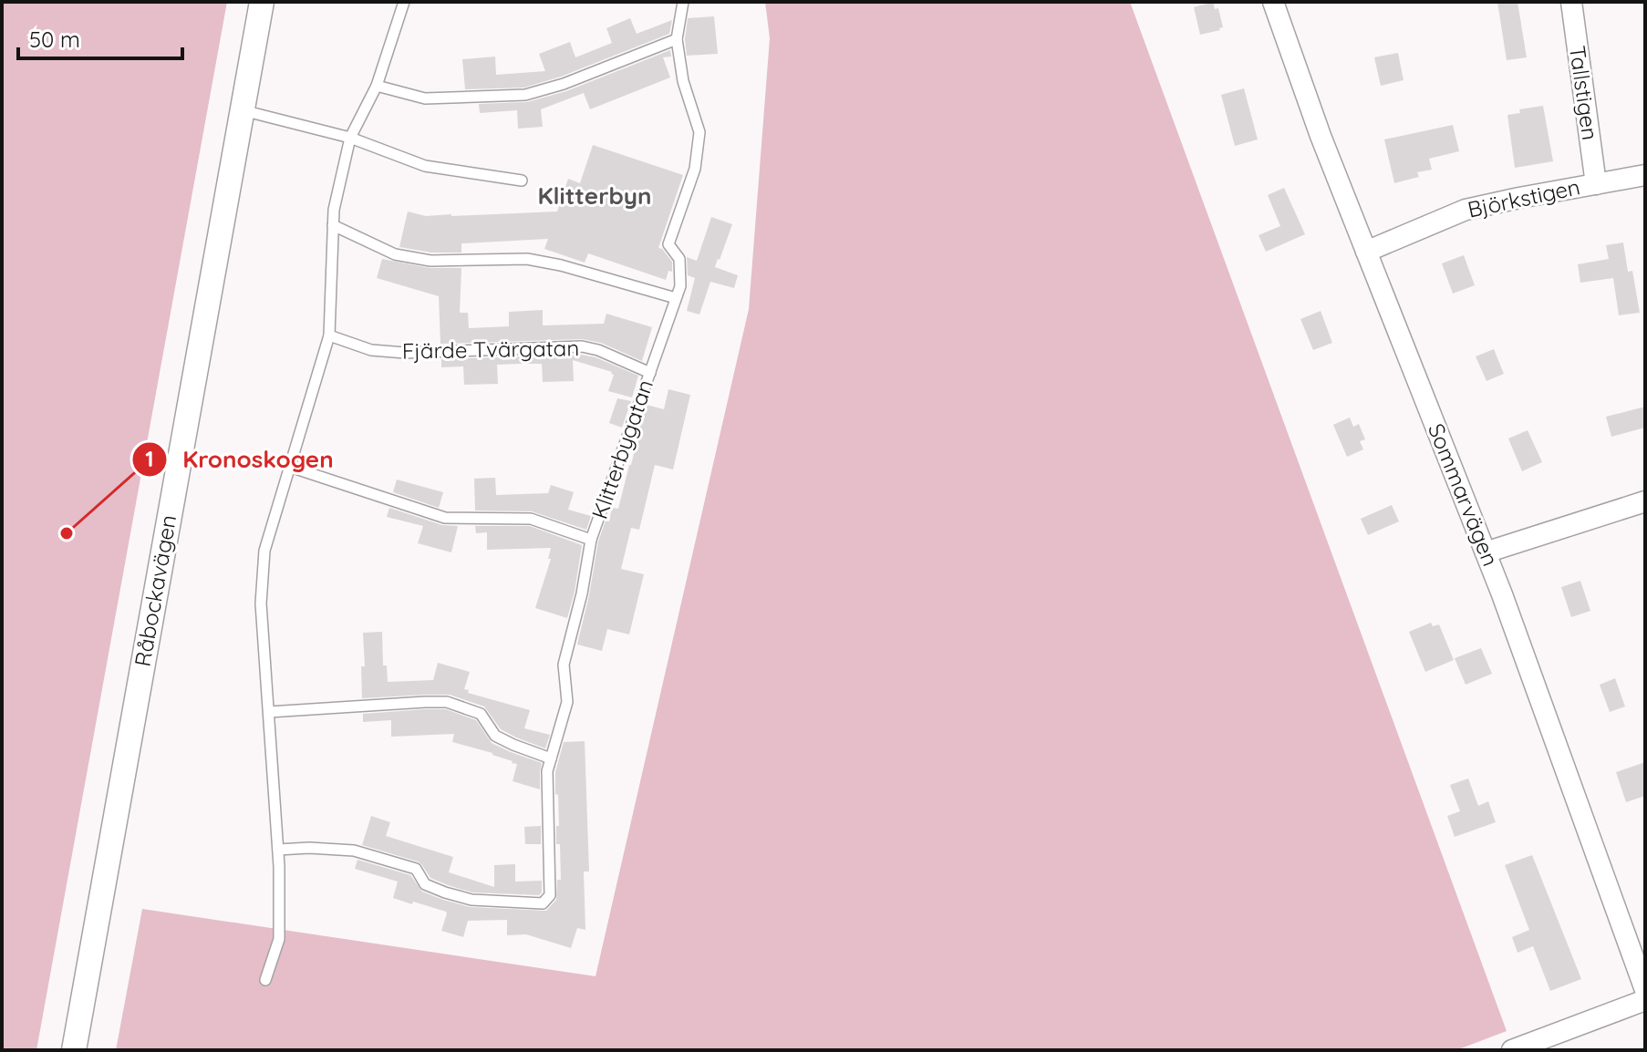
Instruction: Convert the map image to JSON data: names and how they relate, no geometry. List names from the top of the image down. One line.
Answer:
{"streets":{"street":["Tallstigen","Björkstigen","Sommarvägen","Råbockavägen"],"lane":["Fjärde Tvärgatan","Klitterbygatan"]},"crossings":[["Tallstigen","Björkstigen"],["Björkstigen","Sommarvägen"],["Fjärde Tvärgatan","Klitterbygatan"]],"districts":["Klitterbyn"],"places":["Kronoskogen"],"scale_bar":"50 m"}
